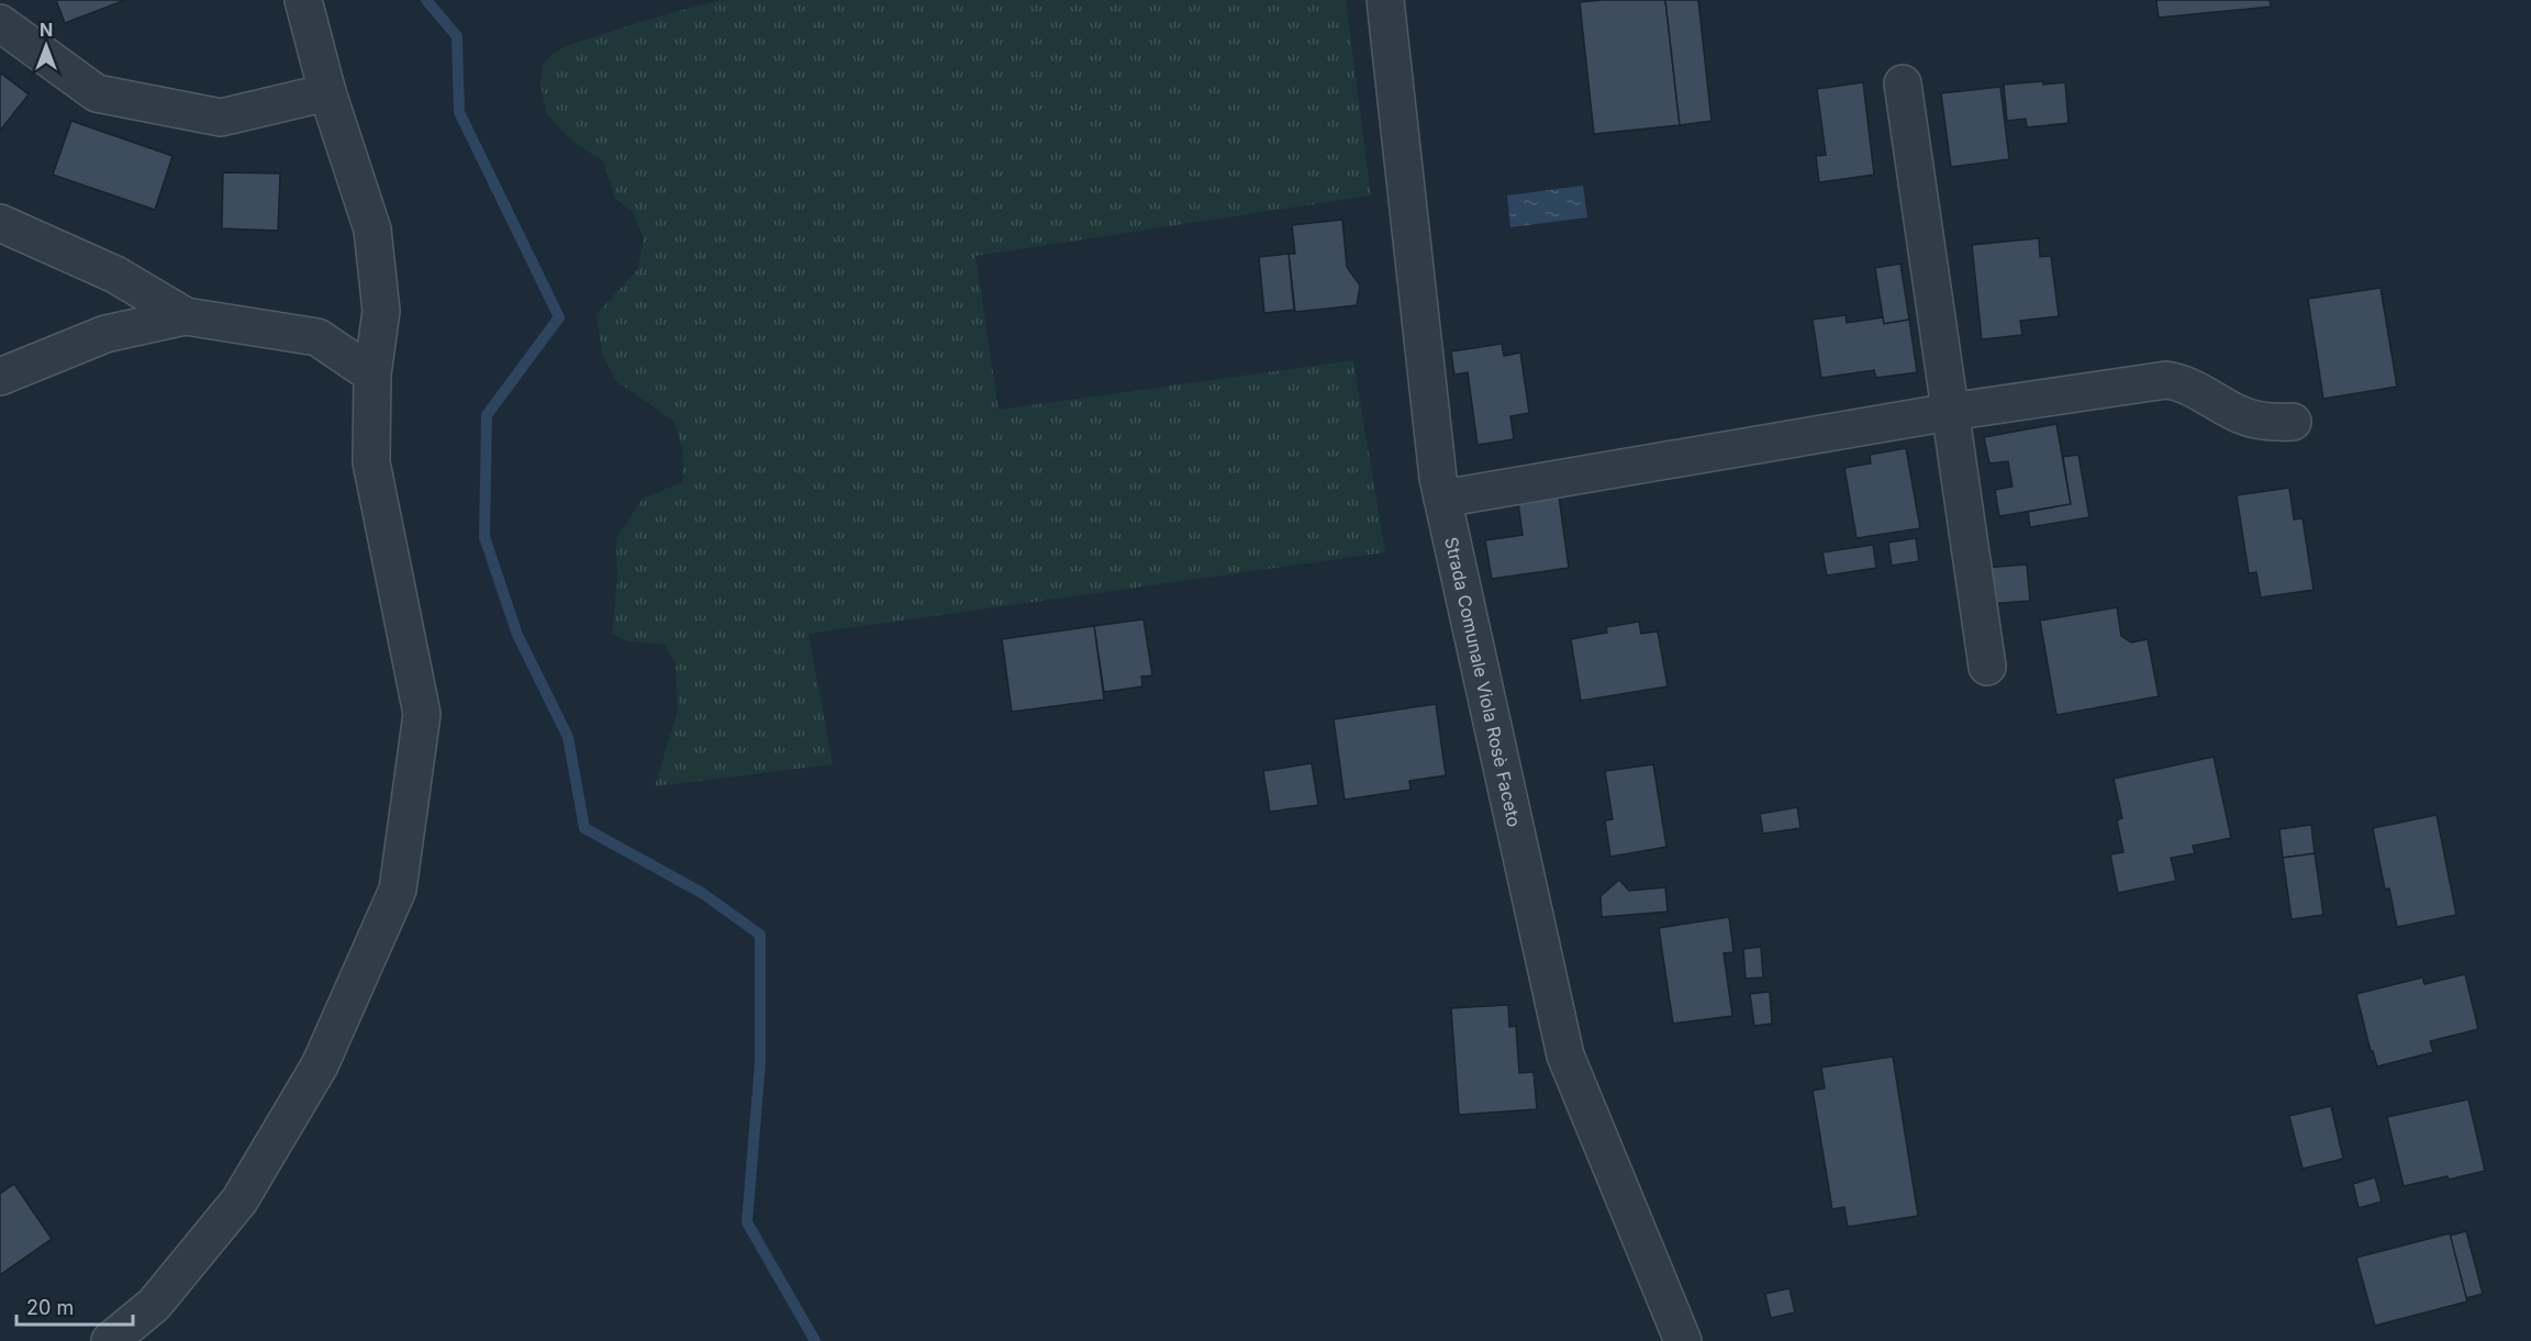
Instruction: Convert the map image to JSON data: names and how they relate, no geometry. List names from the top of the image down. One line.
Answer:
{"streets":{"street":["Strada Comunale Viola Rosè Faceto"]},"scale_bar":"20 m","north":"top"}
